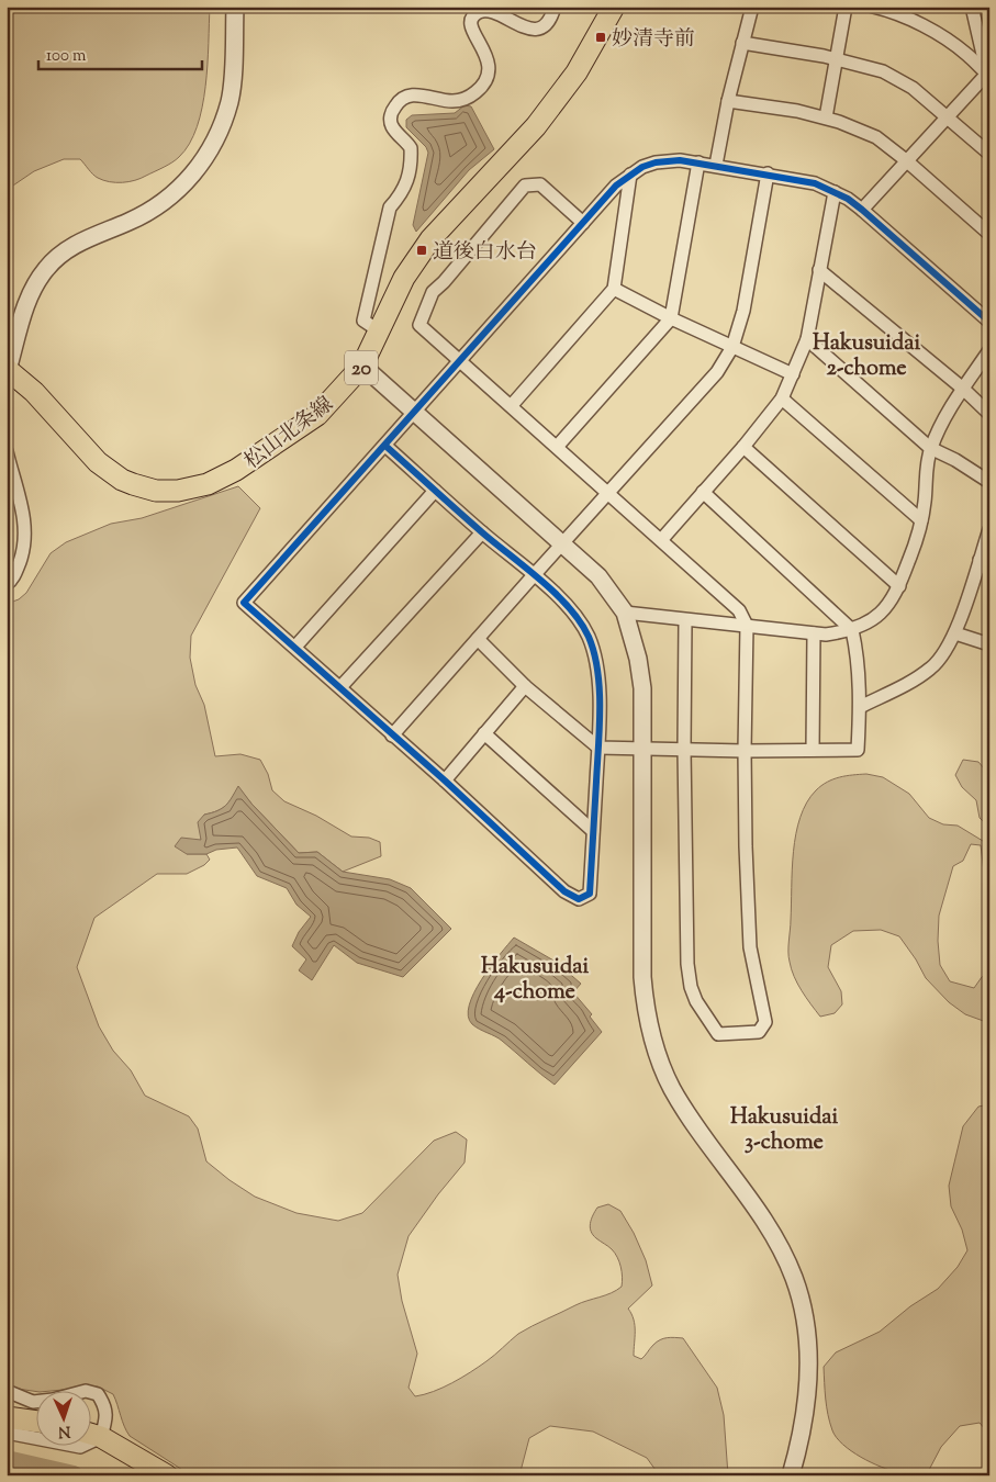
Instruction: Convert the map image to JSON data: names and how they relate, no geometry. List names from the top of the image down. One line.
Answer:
{"streets":{"main road":["20","松山北条線"]},"districts":["Hakusuidai 2-chome","Hakusuidai 4-chome","Hakusuidai 3-chome"],"places":{"transit":["妙清寺前","道後白水台"]},"scale_bar":"100 m","north":"bottom"}
